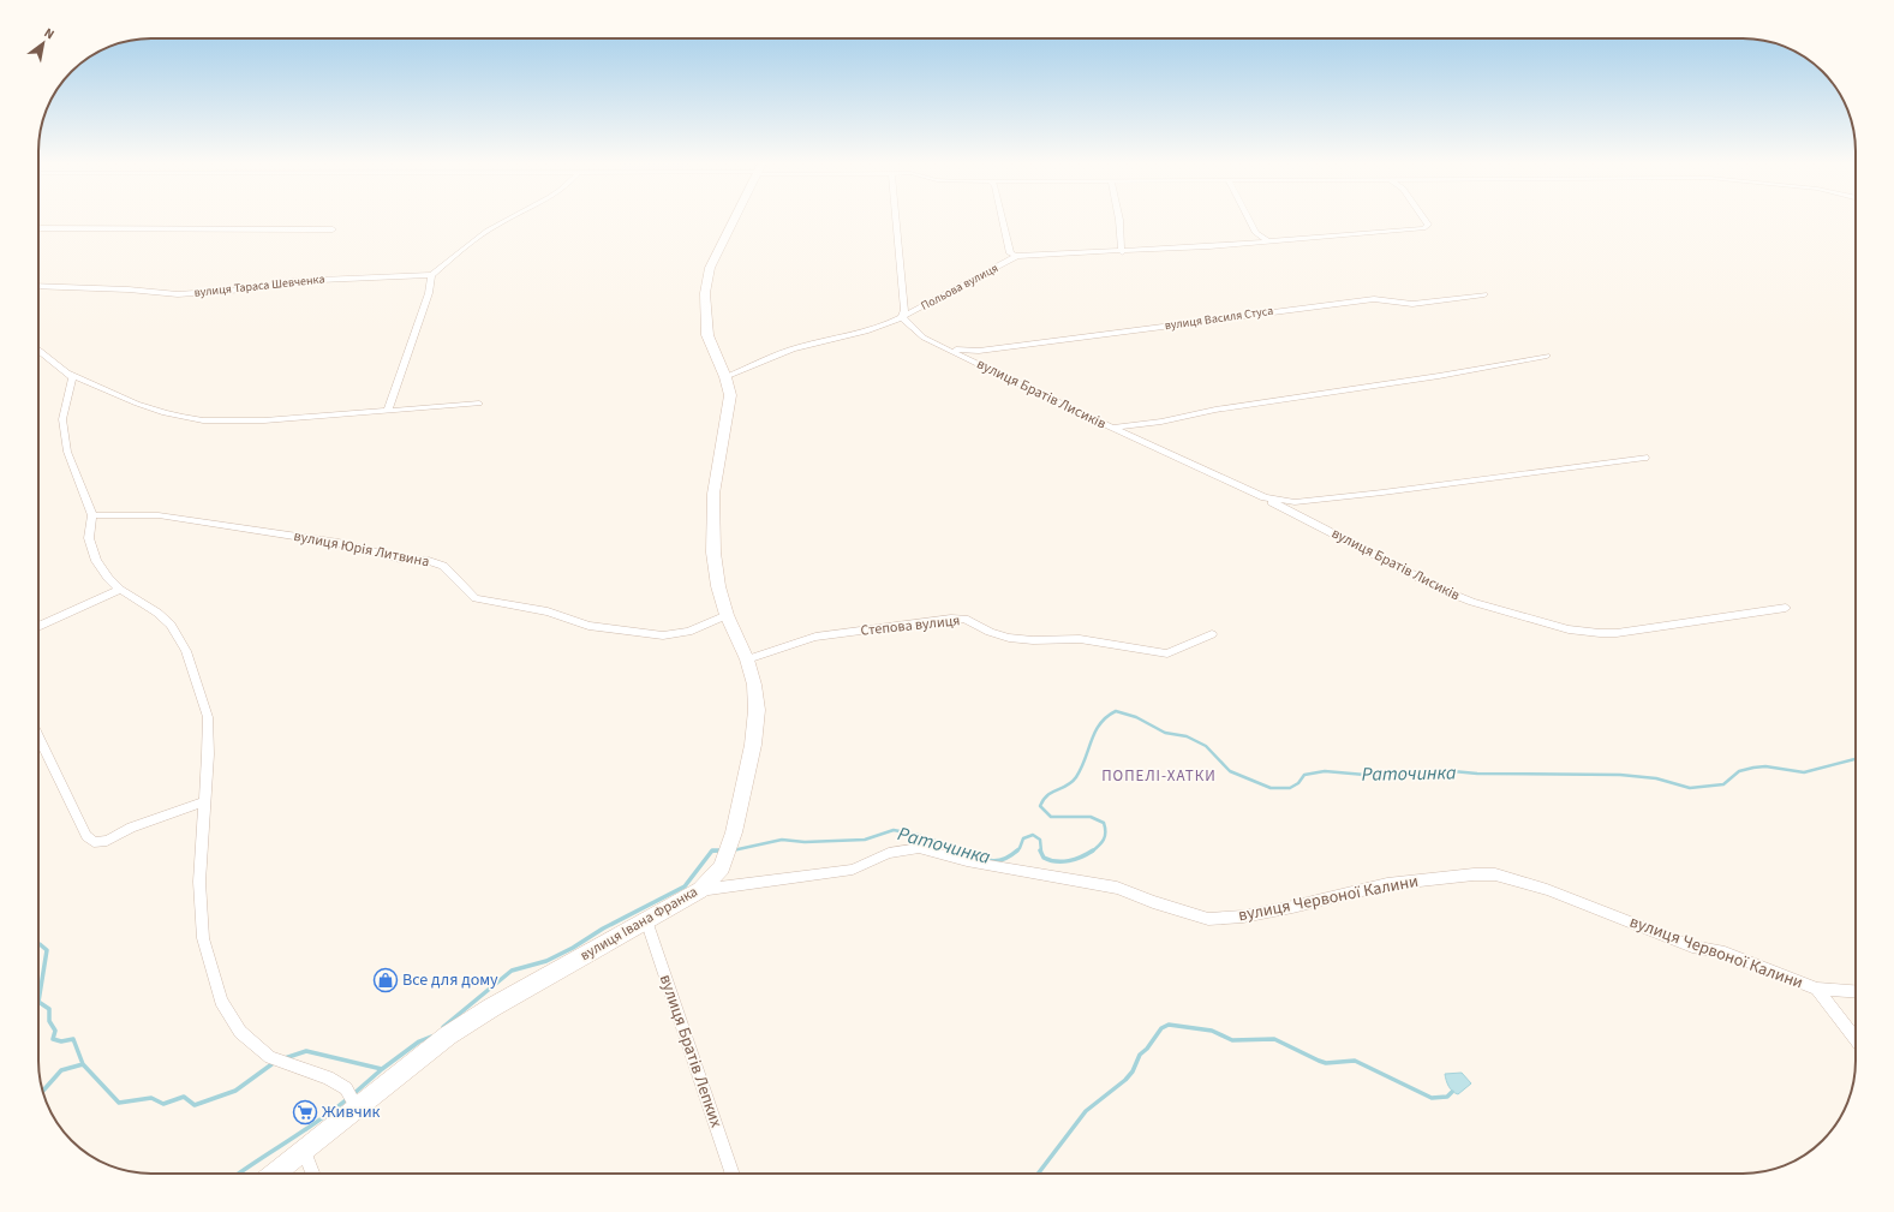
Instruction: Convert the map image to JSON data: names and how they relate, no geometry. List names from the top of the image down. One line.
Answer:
{"streets":{"main road":["вулиця Івана Франка"],"street":["вулиця Тараса Шевченка","Польова вулиця","вулиця Василя Стуса","вулиця Братів Лисиків","вулиця Юрія Литвина","Степова вулиця","вулиця Червоної Калини","вулиця Братів Лепких"]},"crossings":[["Польова вулиця","вулиця Братів Лисиків"],["вулиця Василя Стуса","вулиця Братів Лисиків"],["вулиця Юрія Литвина","вулиця Івана Франка"],["Степова вулиця","вулиця Івана Франка"],["вулиця Червоної Калини","вулиця Івана Франка"],["вулиця Івана Франка","вулиця Братів Лепких"]],"districts":["ПОПЕЛІ-ХАТКИ"],"water":["Раточинка"],"places":{"shop":["Все для дому"],"supermarket":["Живчик"]},"north":"top right"}
